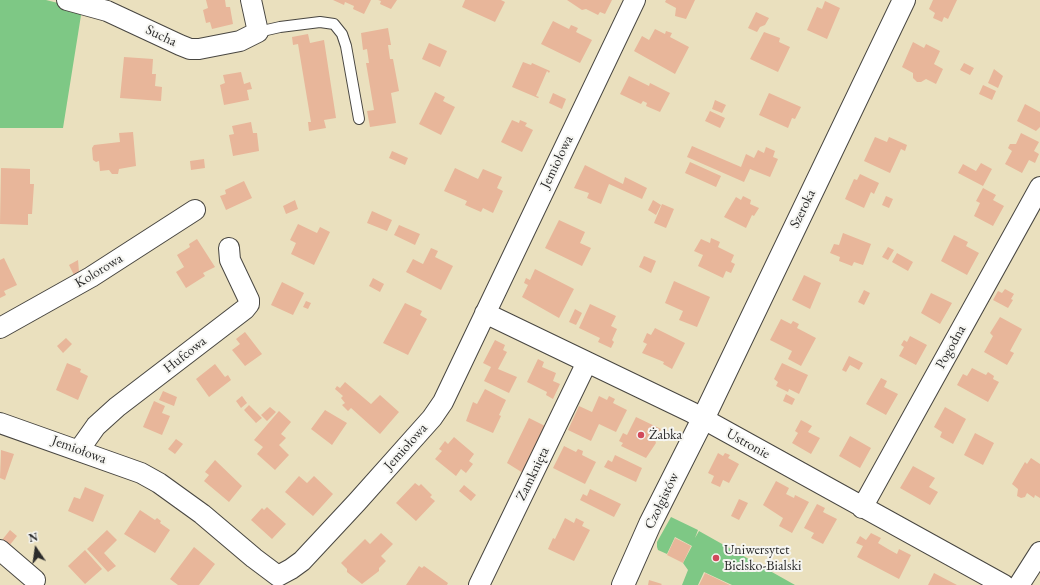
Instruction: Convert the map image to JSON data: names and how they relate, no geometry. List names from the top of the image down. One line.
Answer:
{"streets":{"street":["Sucha","Jemiołowa","Szeroka","Kolorowa","Pogodna","Hufcowa","Ustronie","Zamknięta","Czołgistów"]},"crossings":[["Jemiołowa","Hufcowa"],["Jemiołowa","Ustronie"],["Szeroka","Ustronie"],["Szeroka","Czołgistów"],["Pogodna","Ustronie"],["Ustronie","Zamknięta"],["Ustronie","Czołgistów"]],"places":["Żabka","Uniwersytet Bielsko-Bialski"],"north":"top"}
